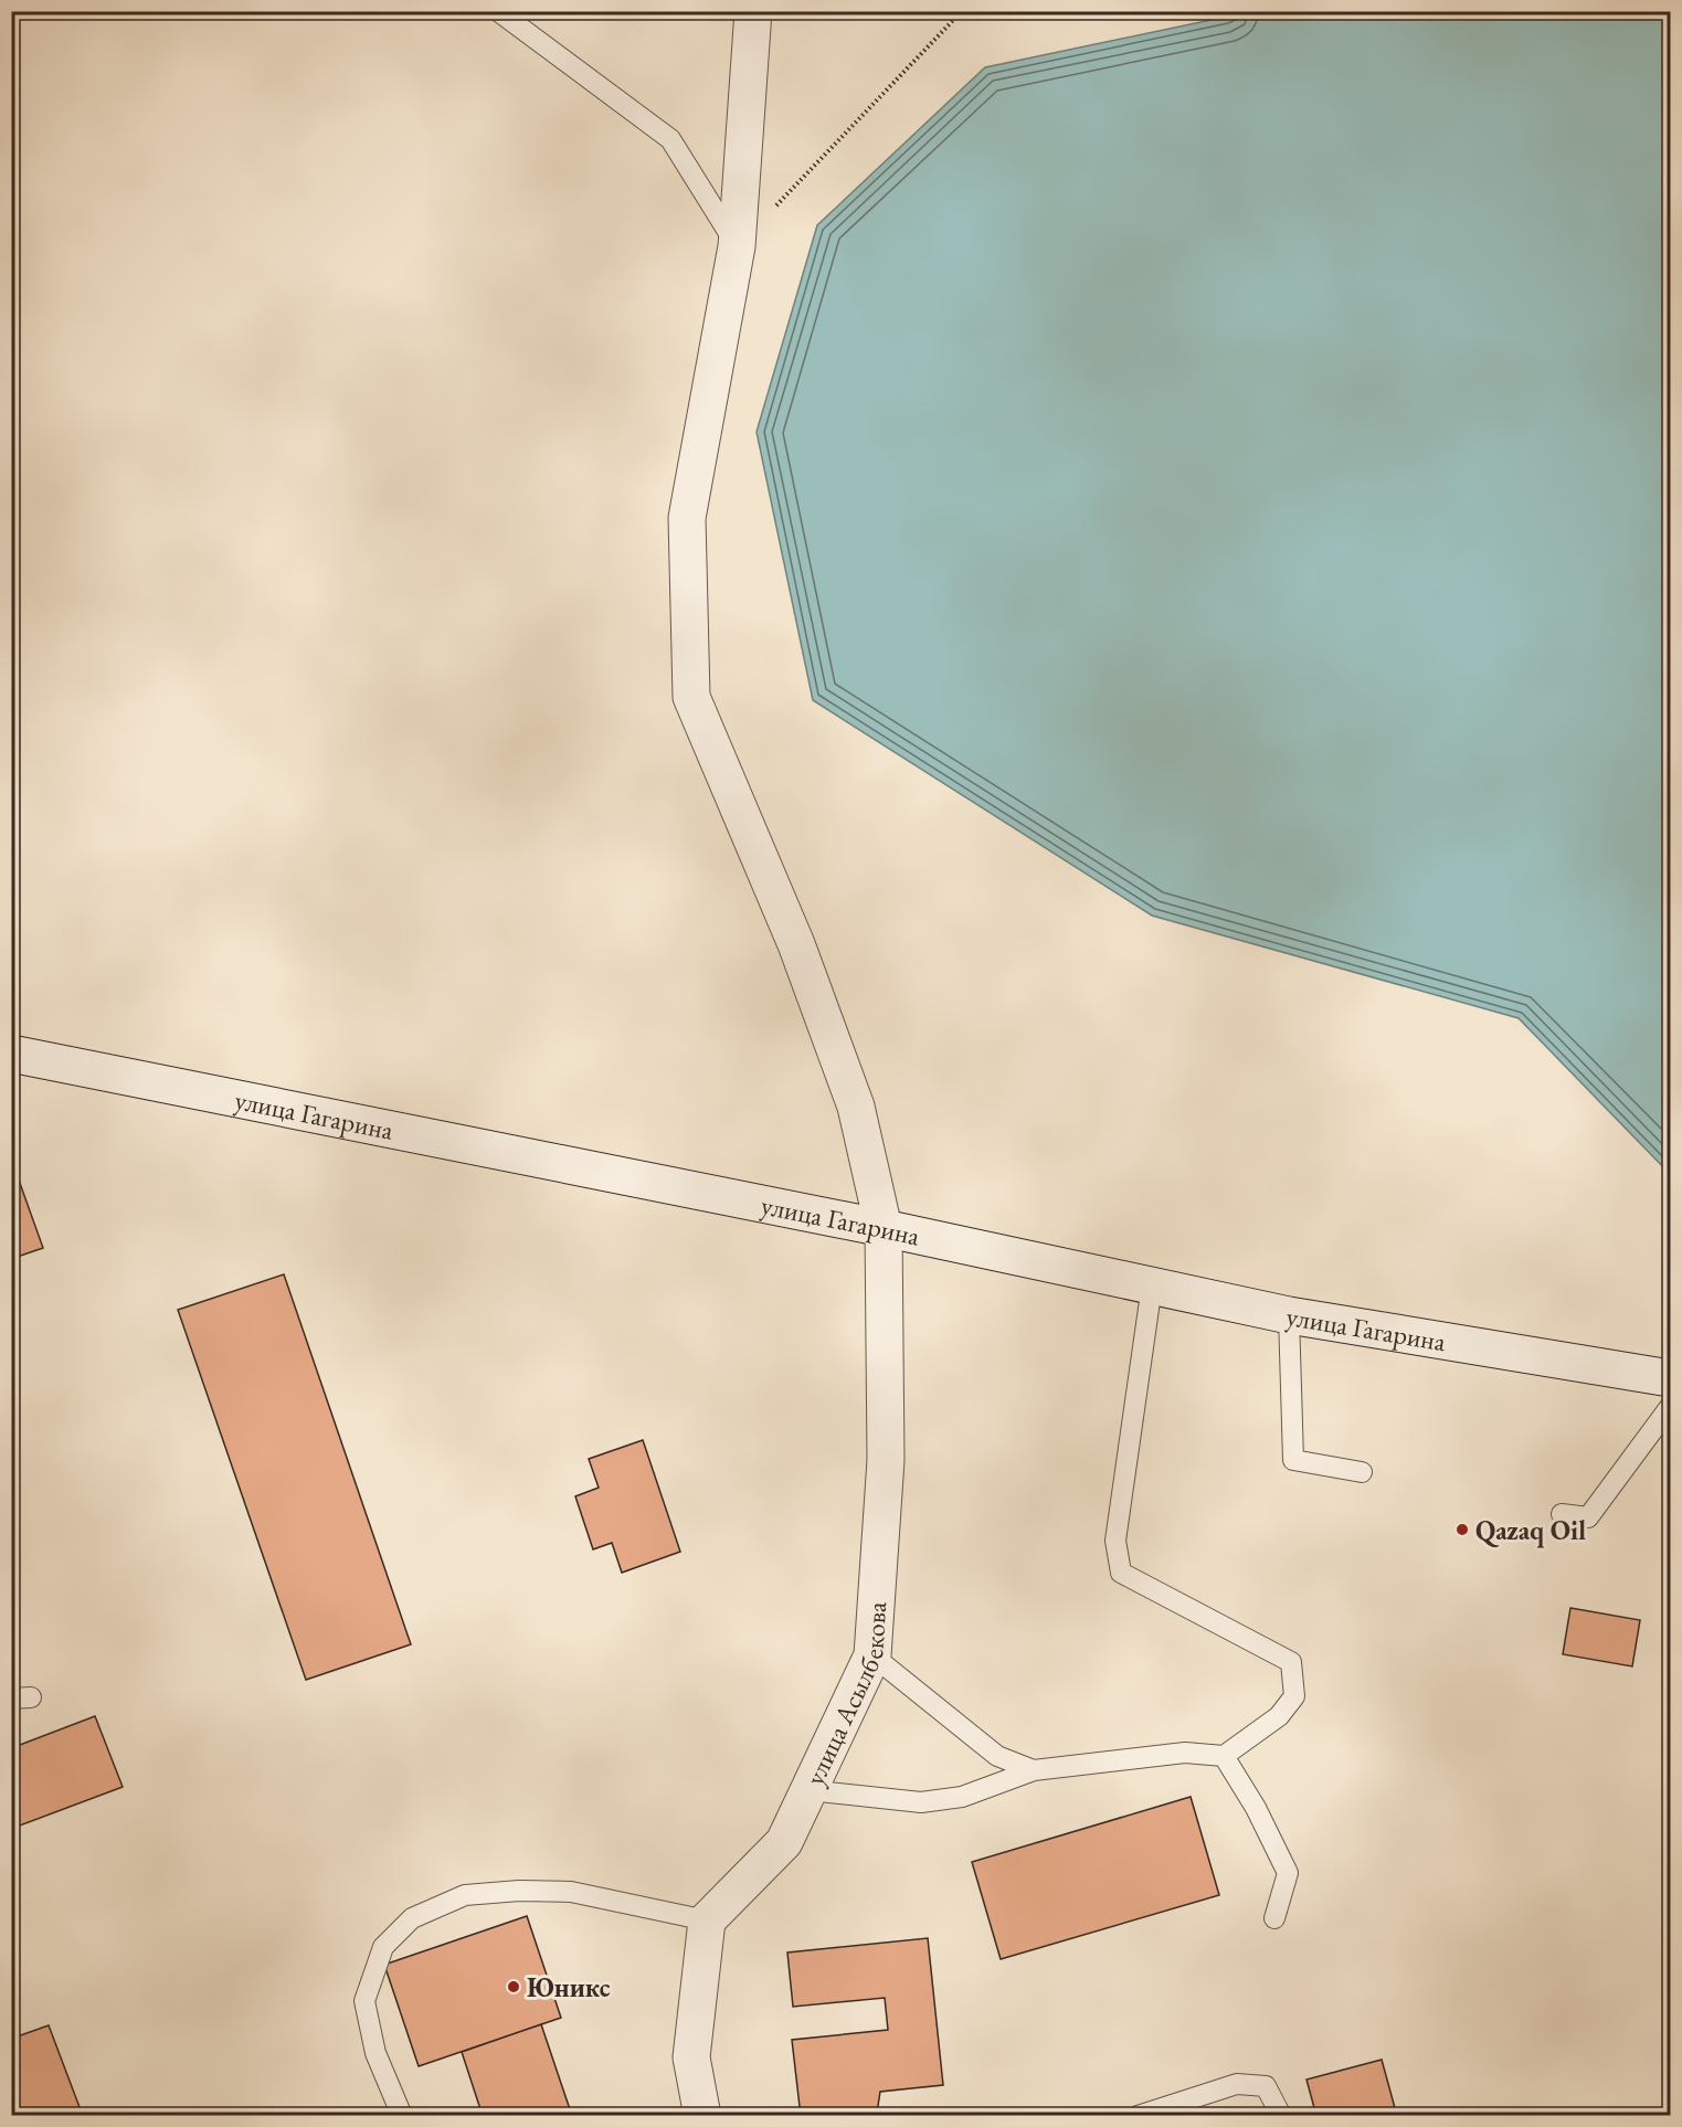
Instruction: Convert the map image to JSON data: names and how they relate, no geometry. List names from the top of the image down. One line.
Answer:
{"streets":{"street":["улица Гагарина","улица Асылбекова"]},"crossings":[["улица Гагарина","улица Асылбекова"]],"places":["Qazaq Oil","Юникс"]}
